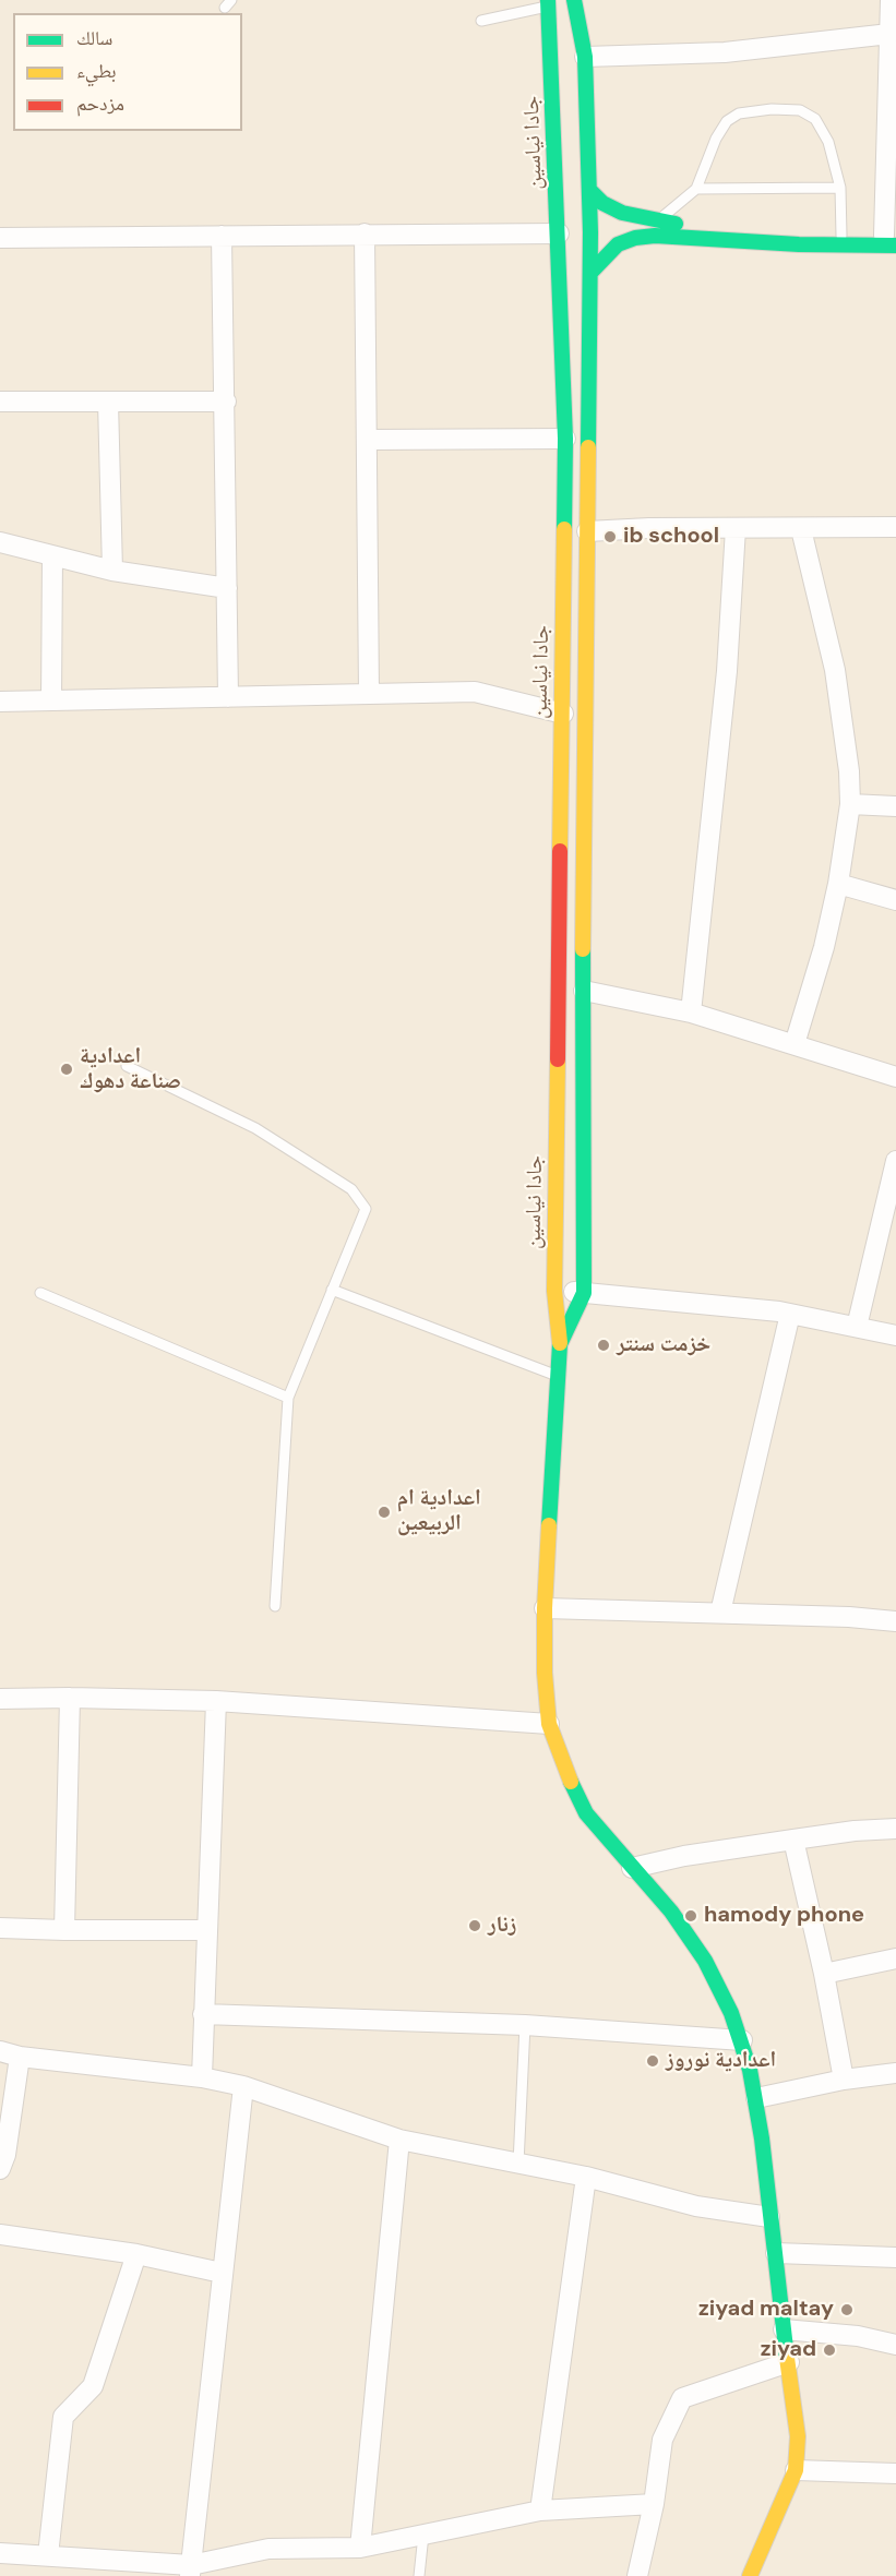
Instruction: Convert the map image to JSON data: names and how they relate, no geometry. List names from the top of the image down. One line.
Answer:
{"streets":{"street":["جادا نیاسین"]},"places":["ib school","اعدادية صناعة دهوك","خزمت سنتر","اعدادية ام الربيعين","hamody phone","زنار","اعدادية نوروز","ziyad maltay","ziyad"],"legend":["سالك","بطيء","مزدحم"]}
